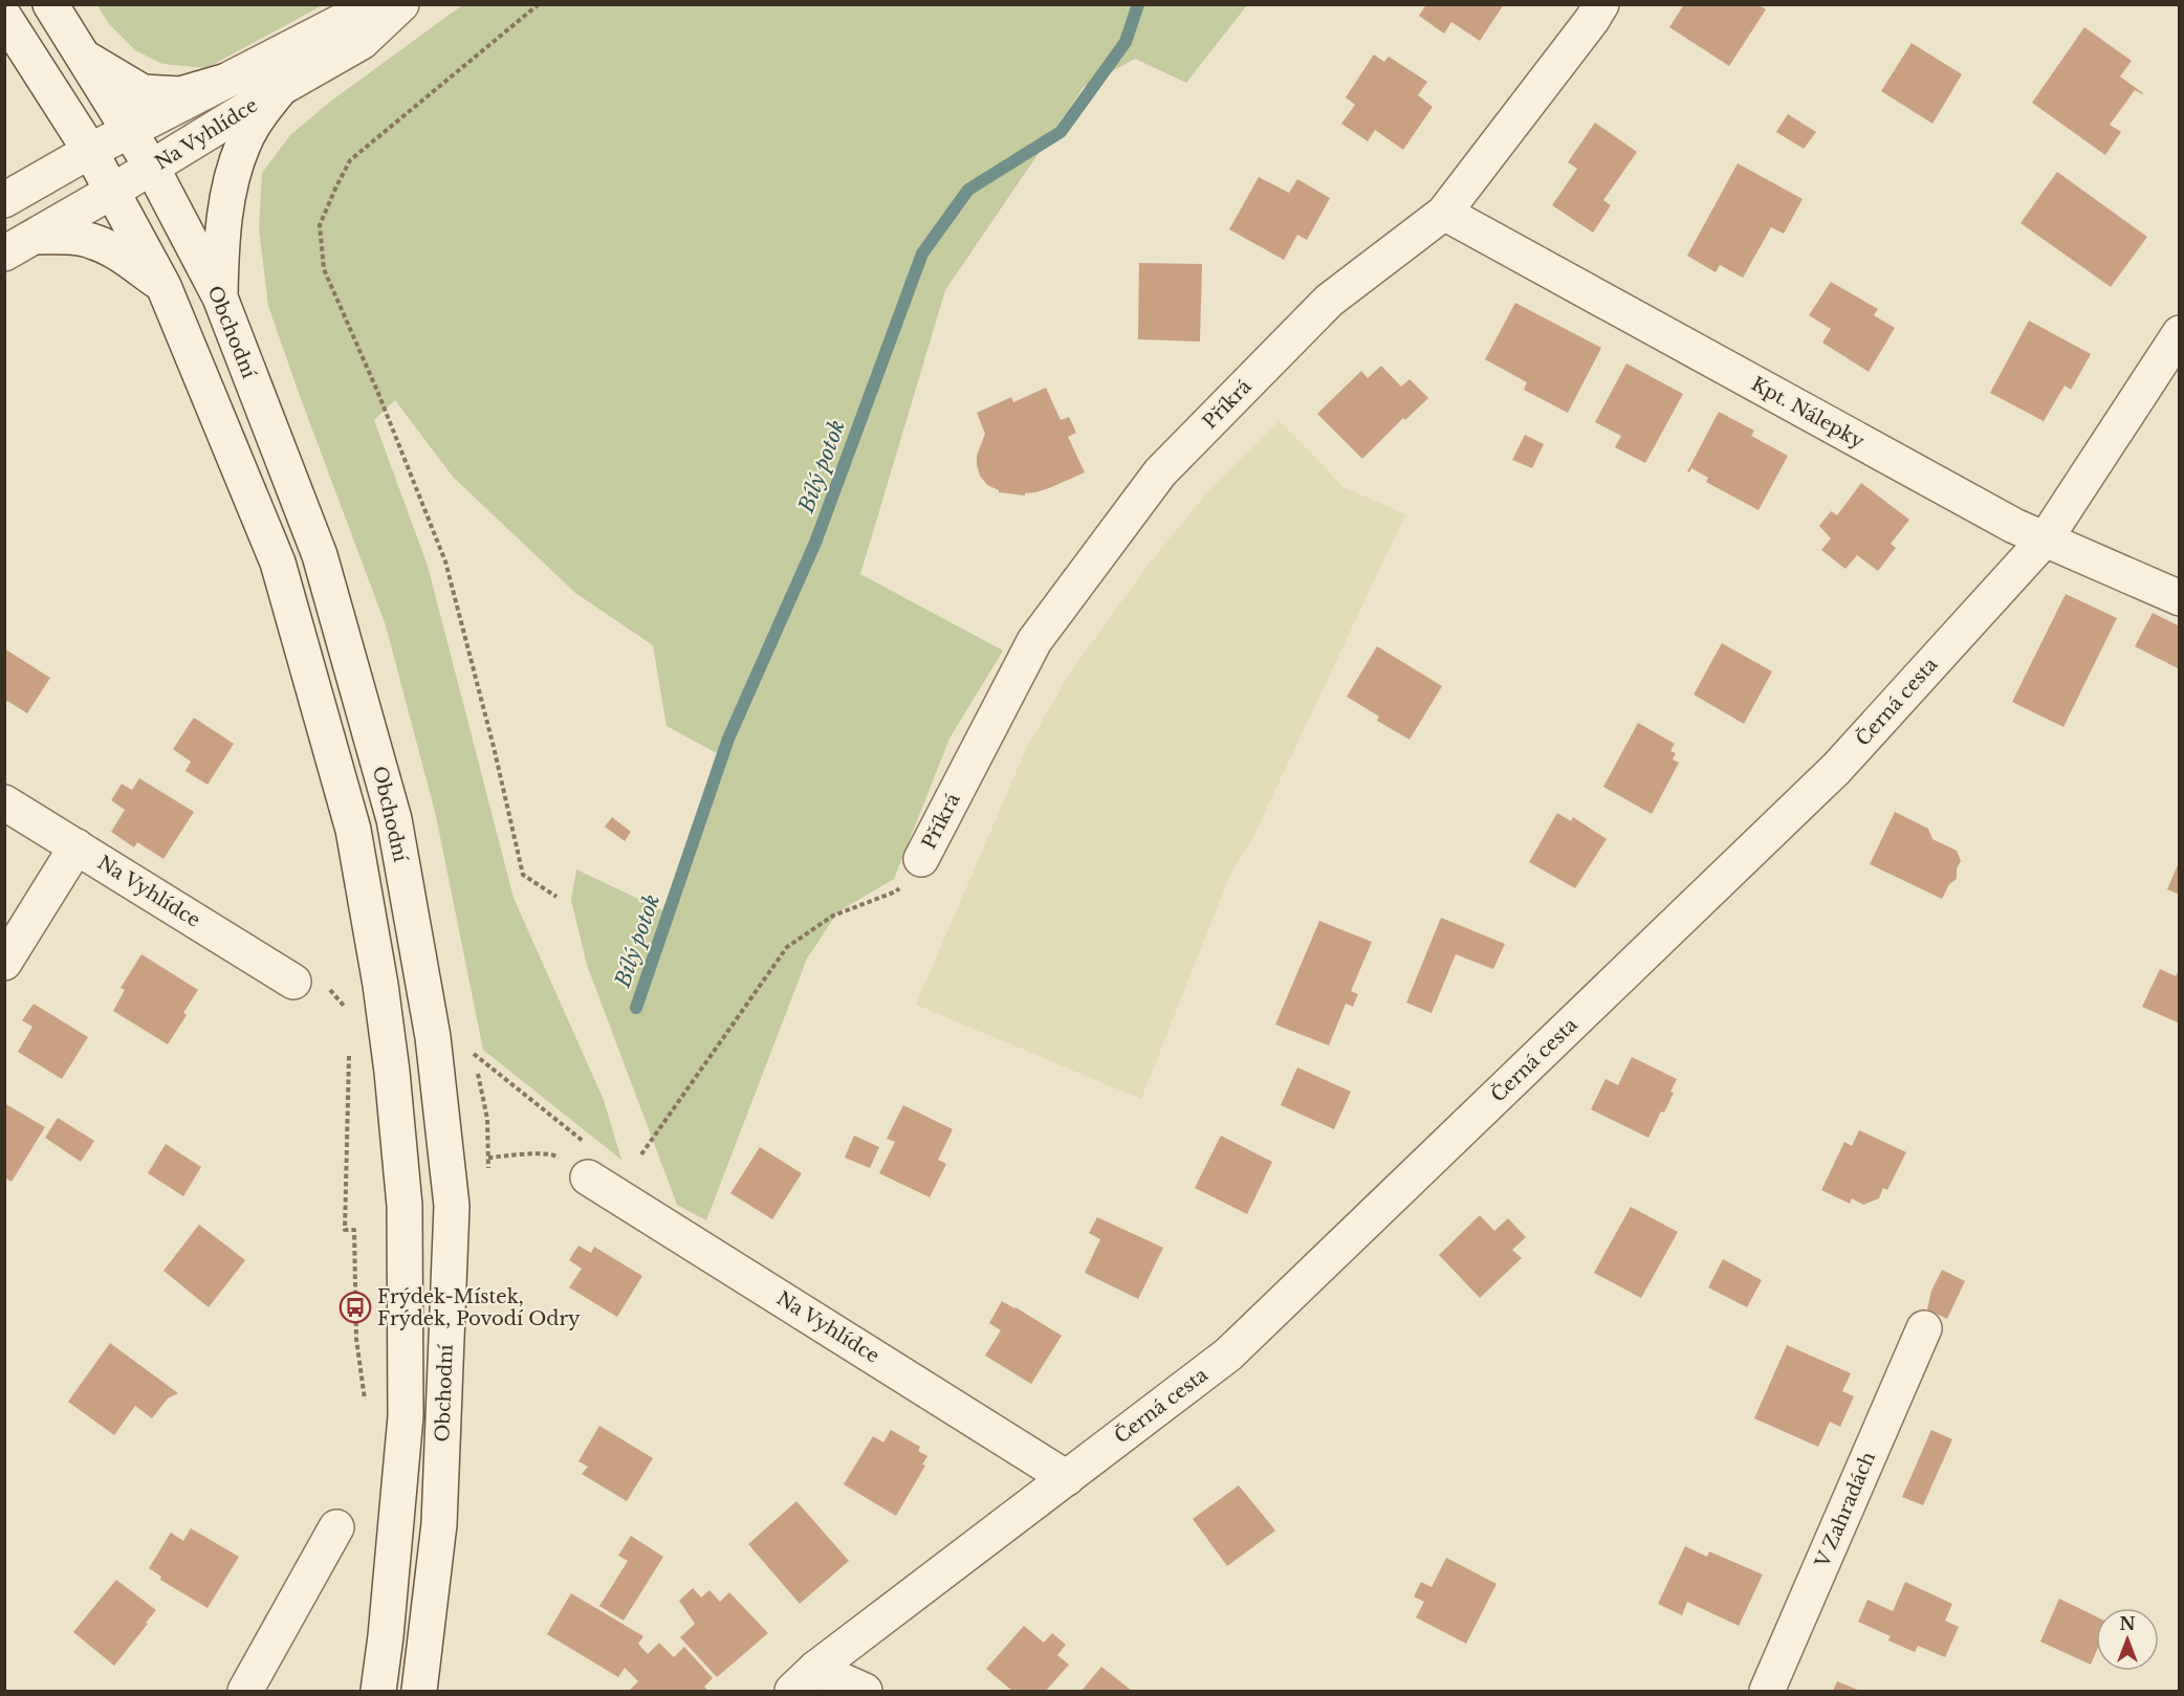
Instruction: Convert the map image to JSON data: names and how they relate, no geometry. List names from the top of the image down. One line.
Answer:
{"streets":{"street":["Na Vyhlídce","Obchodní","Příkrá","Kpt. Nálepky","Černá cesta","V Zahradách"]},"crossings":[["Na Vyhlídce","Obchodní"],["Na Vyhlídce","Černá cesta"],["Příkrá","Kpt. Nálepky"],["Kpt. Nálepky","Černá cesta"]],"water":["Bílý potok"],"places":{"bus stop":["Frýdek-Místek, Frýdek, Povodí Odry"]},"north":"top"}
